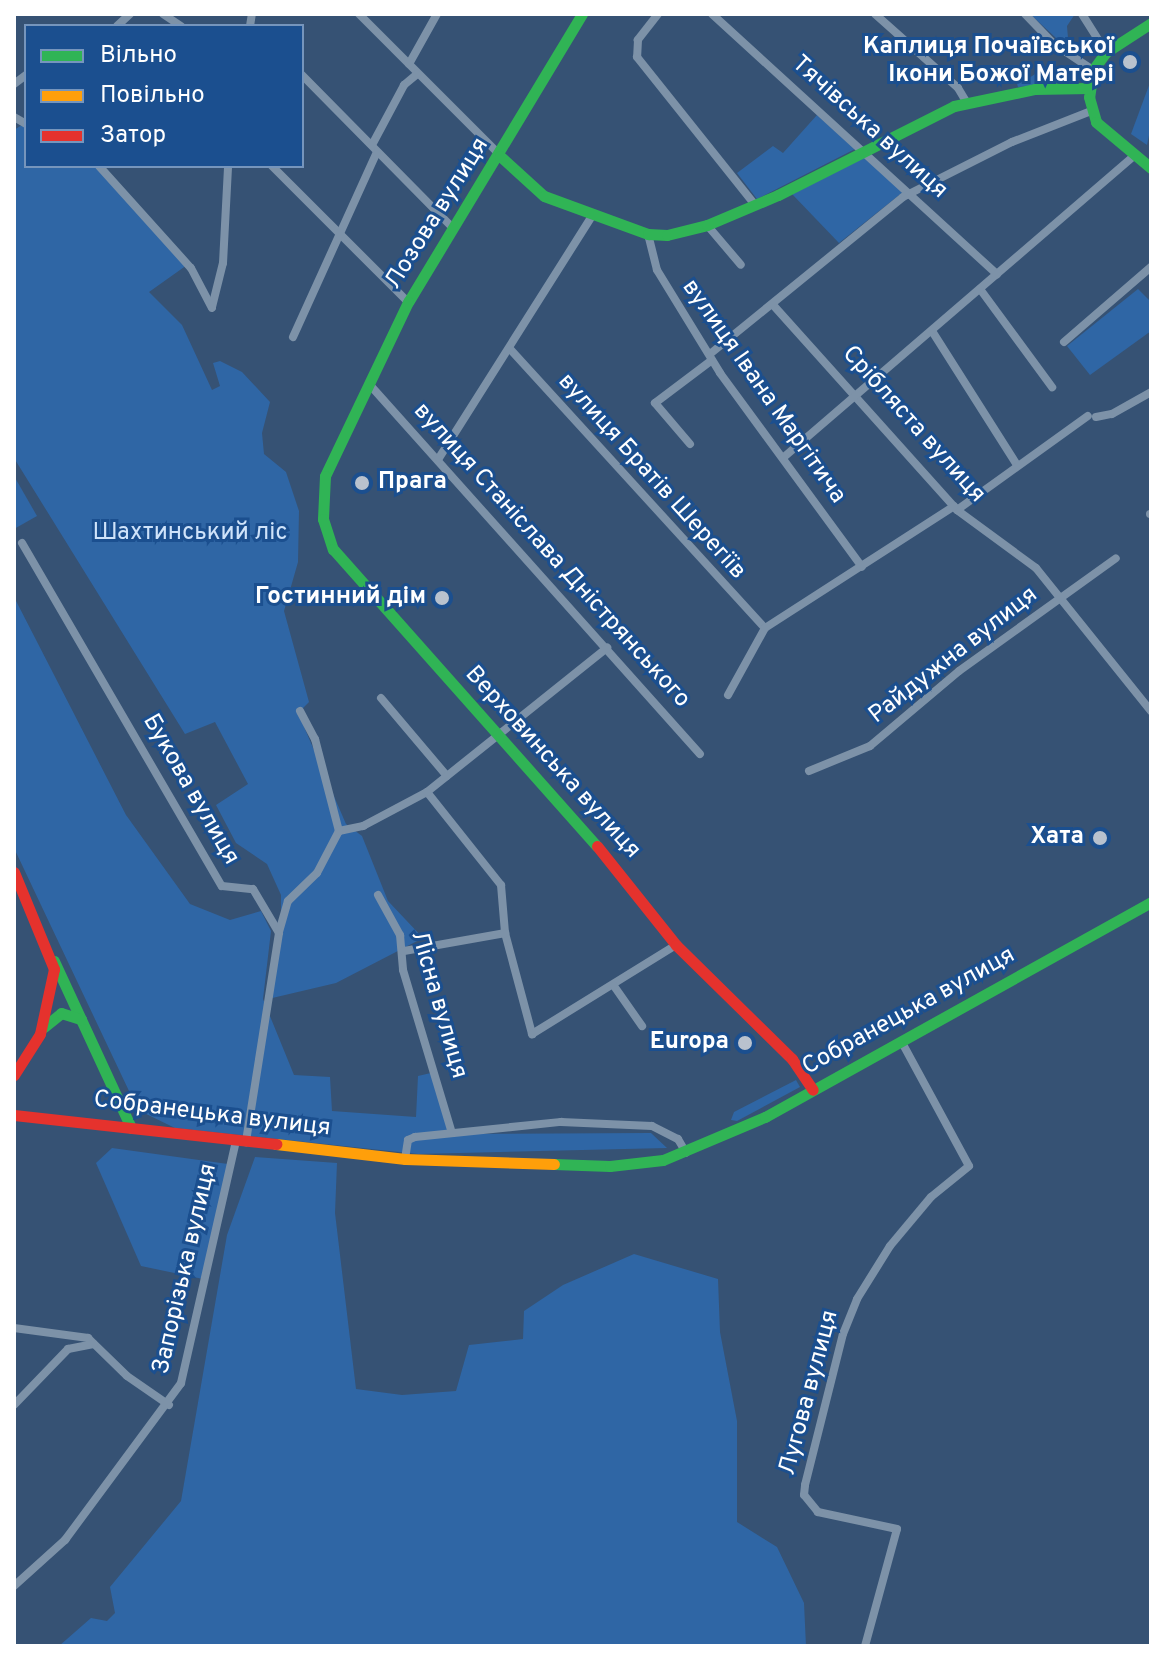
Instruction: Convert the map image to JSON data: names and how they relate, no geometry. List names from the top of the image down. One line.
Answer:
{"streets":{"main road":["Лозова вулиця","Верховинська вулиця","Собранецька вулиця"],"street":["Тячівська вулиця","вулиця Івана Маргітича","Срібляста вулиця","вулиця Братів Шерегіїв","вулиця Станіслава Дністрянського","Райдужна вулиця","Букова вулиця","Лісна вулиця","Запорізька вулиця","Лугова вулиця"]},"crossings":[["Лозова вулиця","вулиця Станіслава Дністрянського"],["Лозова вулиця","Верховинська вулиця"],["Срібляста вулиця","Райдужна вулиця"],["Верховинська вулиця","Собранецька вулиця"],["Собранецька вулиця","Запорізька вулиця"],["Собранецька вулиця","Лугова вулиця"]],"parks":["Шахтинський ліс"],"places":["Каплиця Почаївської Ікони Божої Матері","Прага","Гостинний дім","Хата","Europa"],"legend":["Вільно","Повільно","Затор"]}
